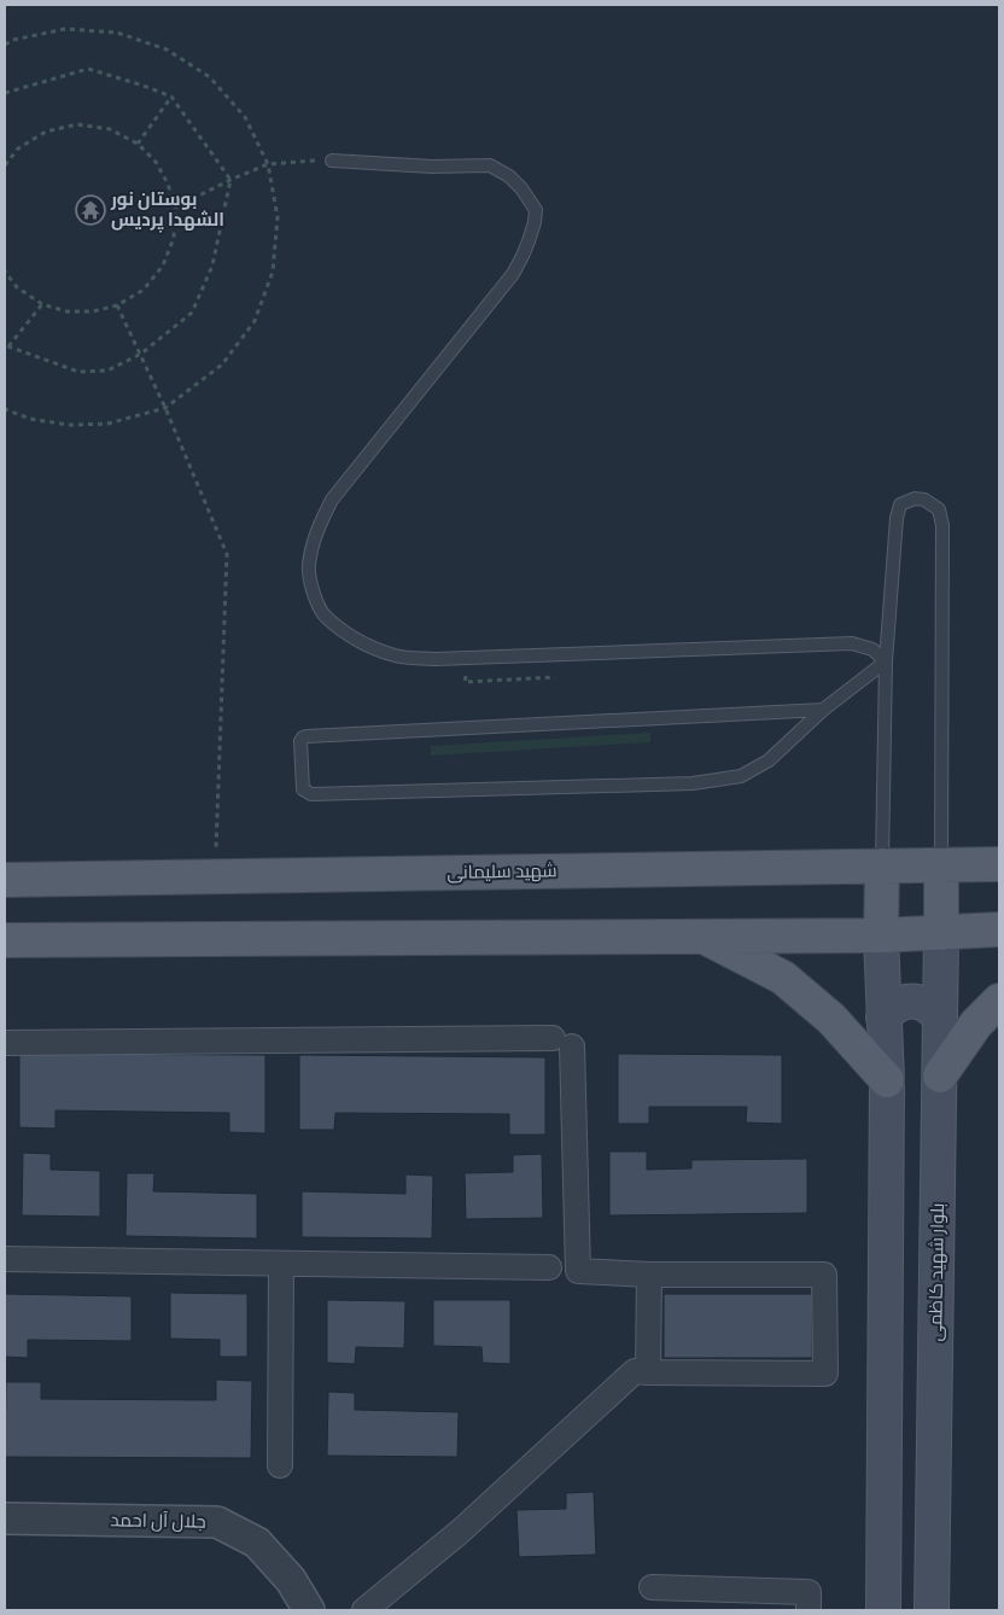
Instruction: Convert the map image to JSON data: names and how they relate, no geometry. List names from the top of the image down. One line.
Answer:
{"streets":{"main road":["شهید سلیمانی","بلوار شهید کاظمی"],"street":["جلال آل احمد"]},"places":{"temple":["بوستان نور الشهدا پردیس"]}}
